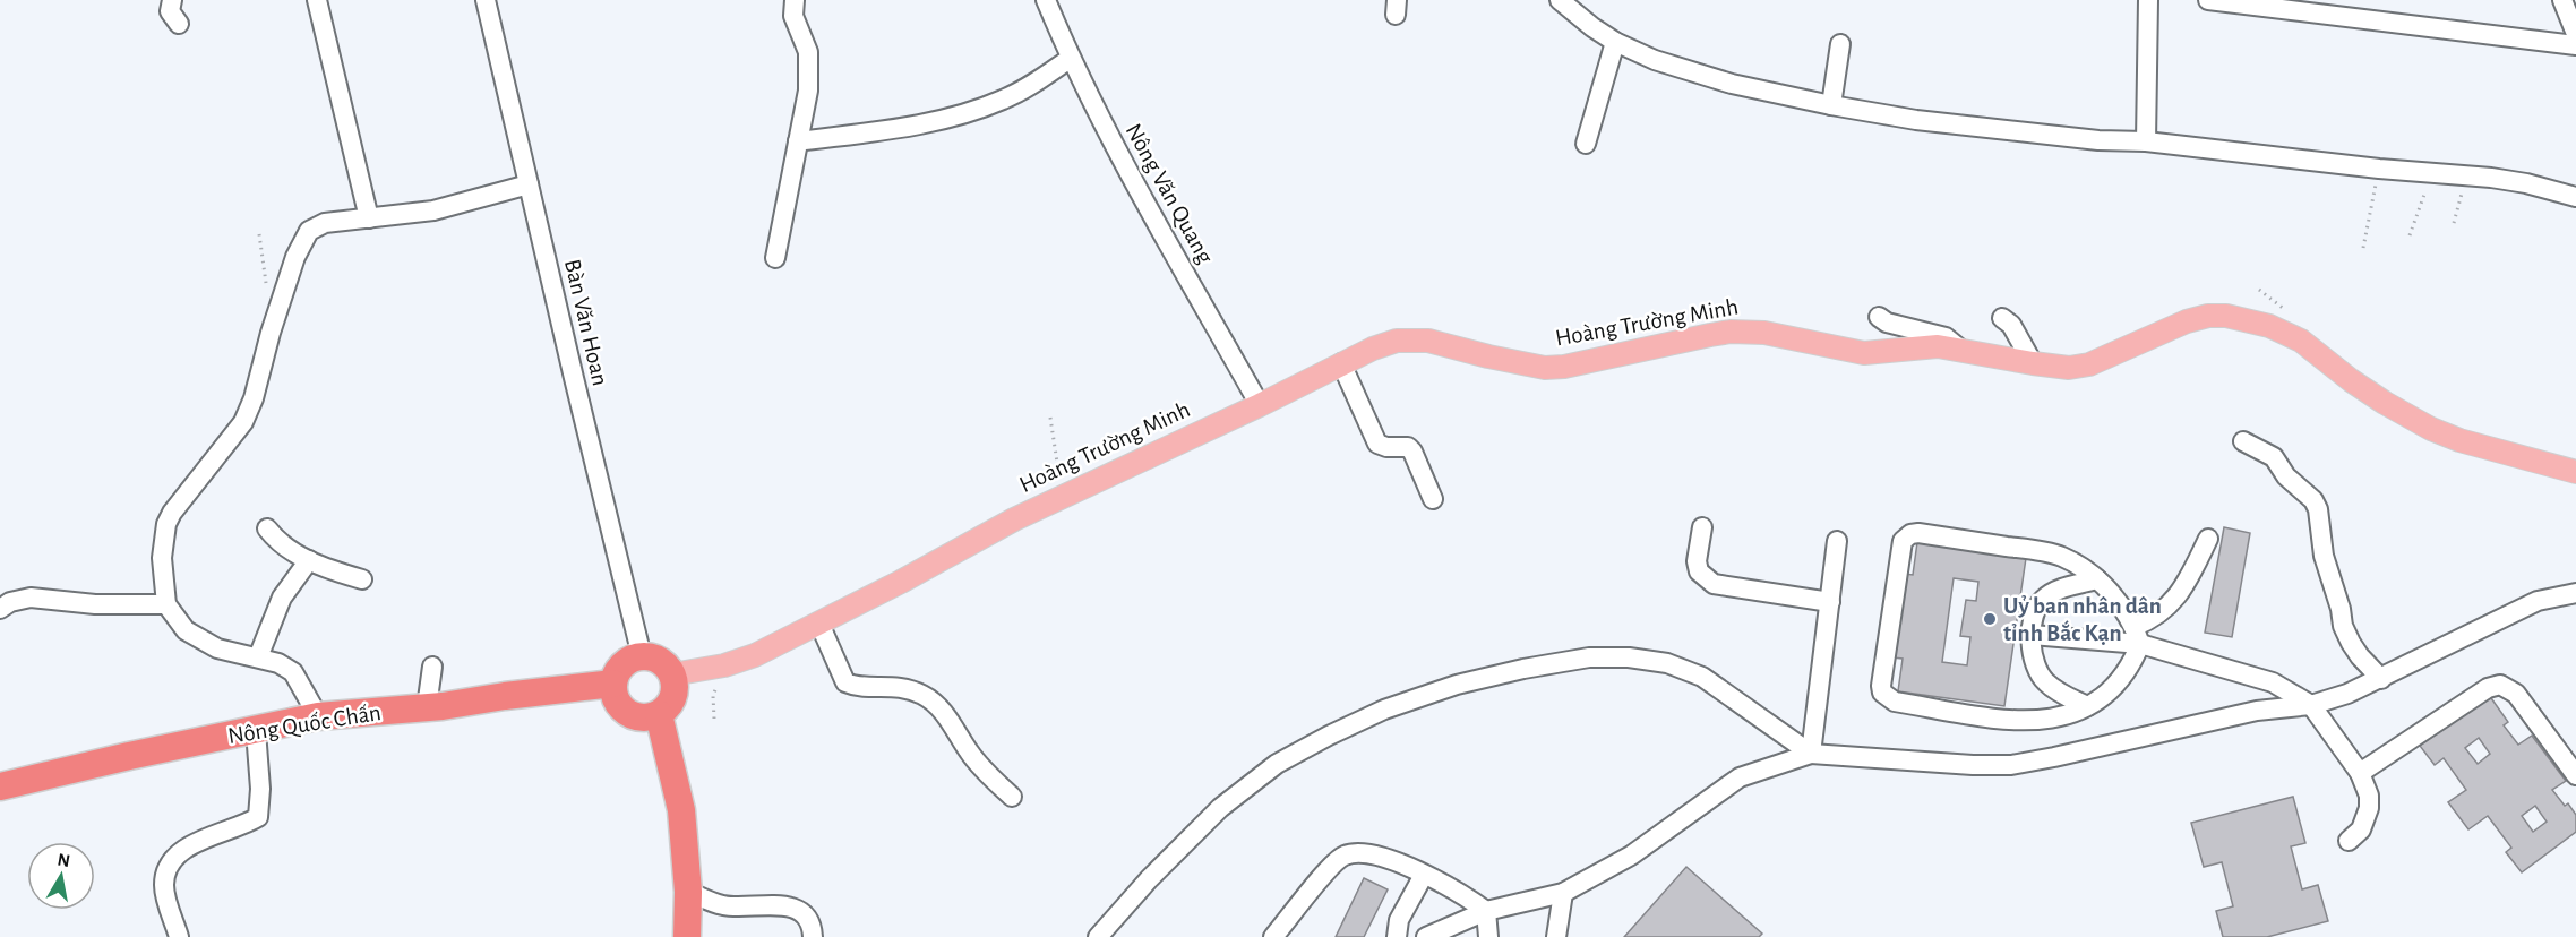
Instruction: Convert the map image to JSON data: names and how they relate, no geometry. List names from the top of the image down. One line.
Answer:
{"streets":{"highway":["Nông Quốc Chấn"],"main road":["Hoàng Trường Minh"],"street":["Nông Văn Quang","Bàn Văn Hoan"]},"crossings":[["Nông Văn Quang","Hoàng Trường Minh"],["Bàn Văn Hoan","Hoàng Trường Minh"],["Bàn Văn Hoan","Nông Quốc Chấn"],["Hoàng Trường Minh","Nông Quốc Chấn"]],"places":["Uỷ ban nhân dân tỉnh Bắc Kạn"],"north":"top"}
